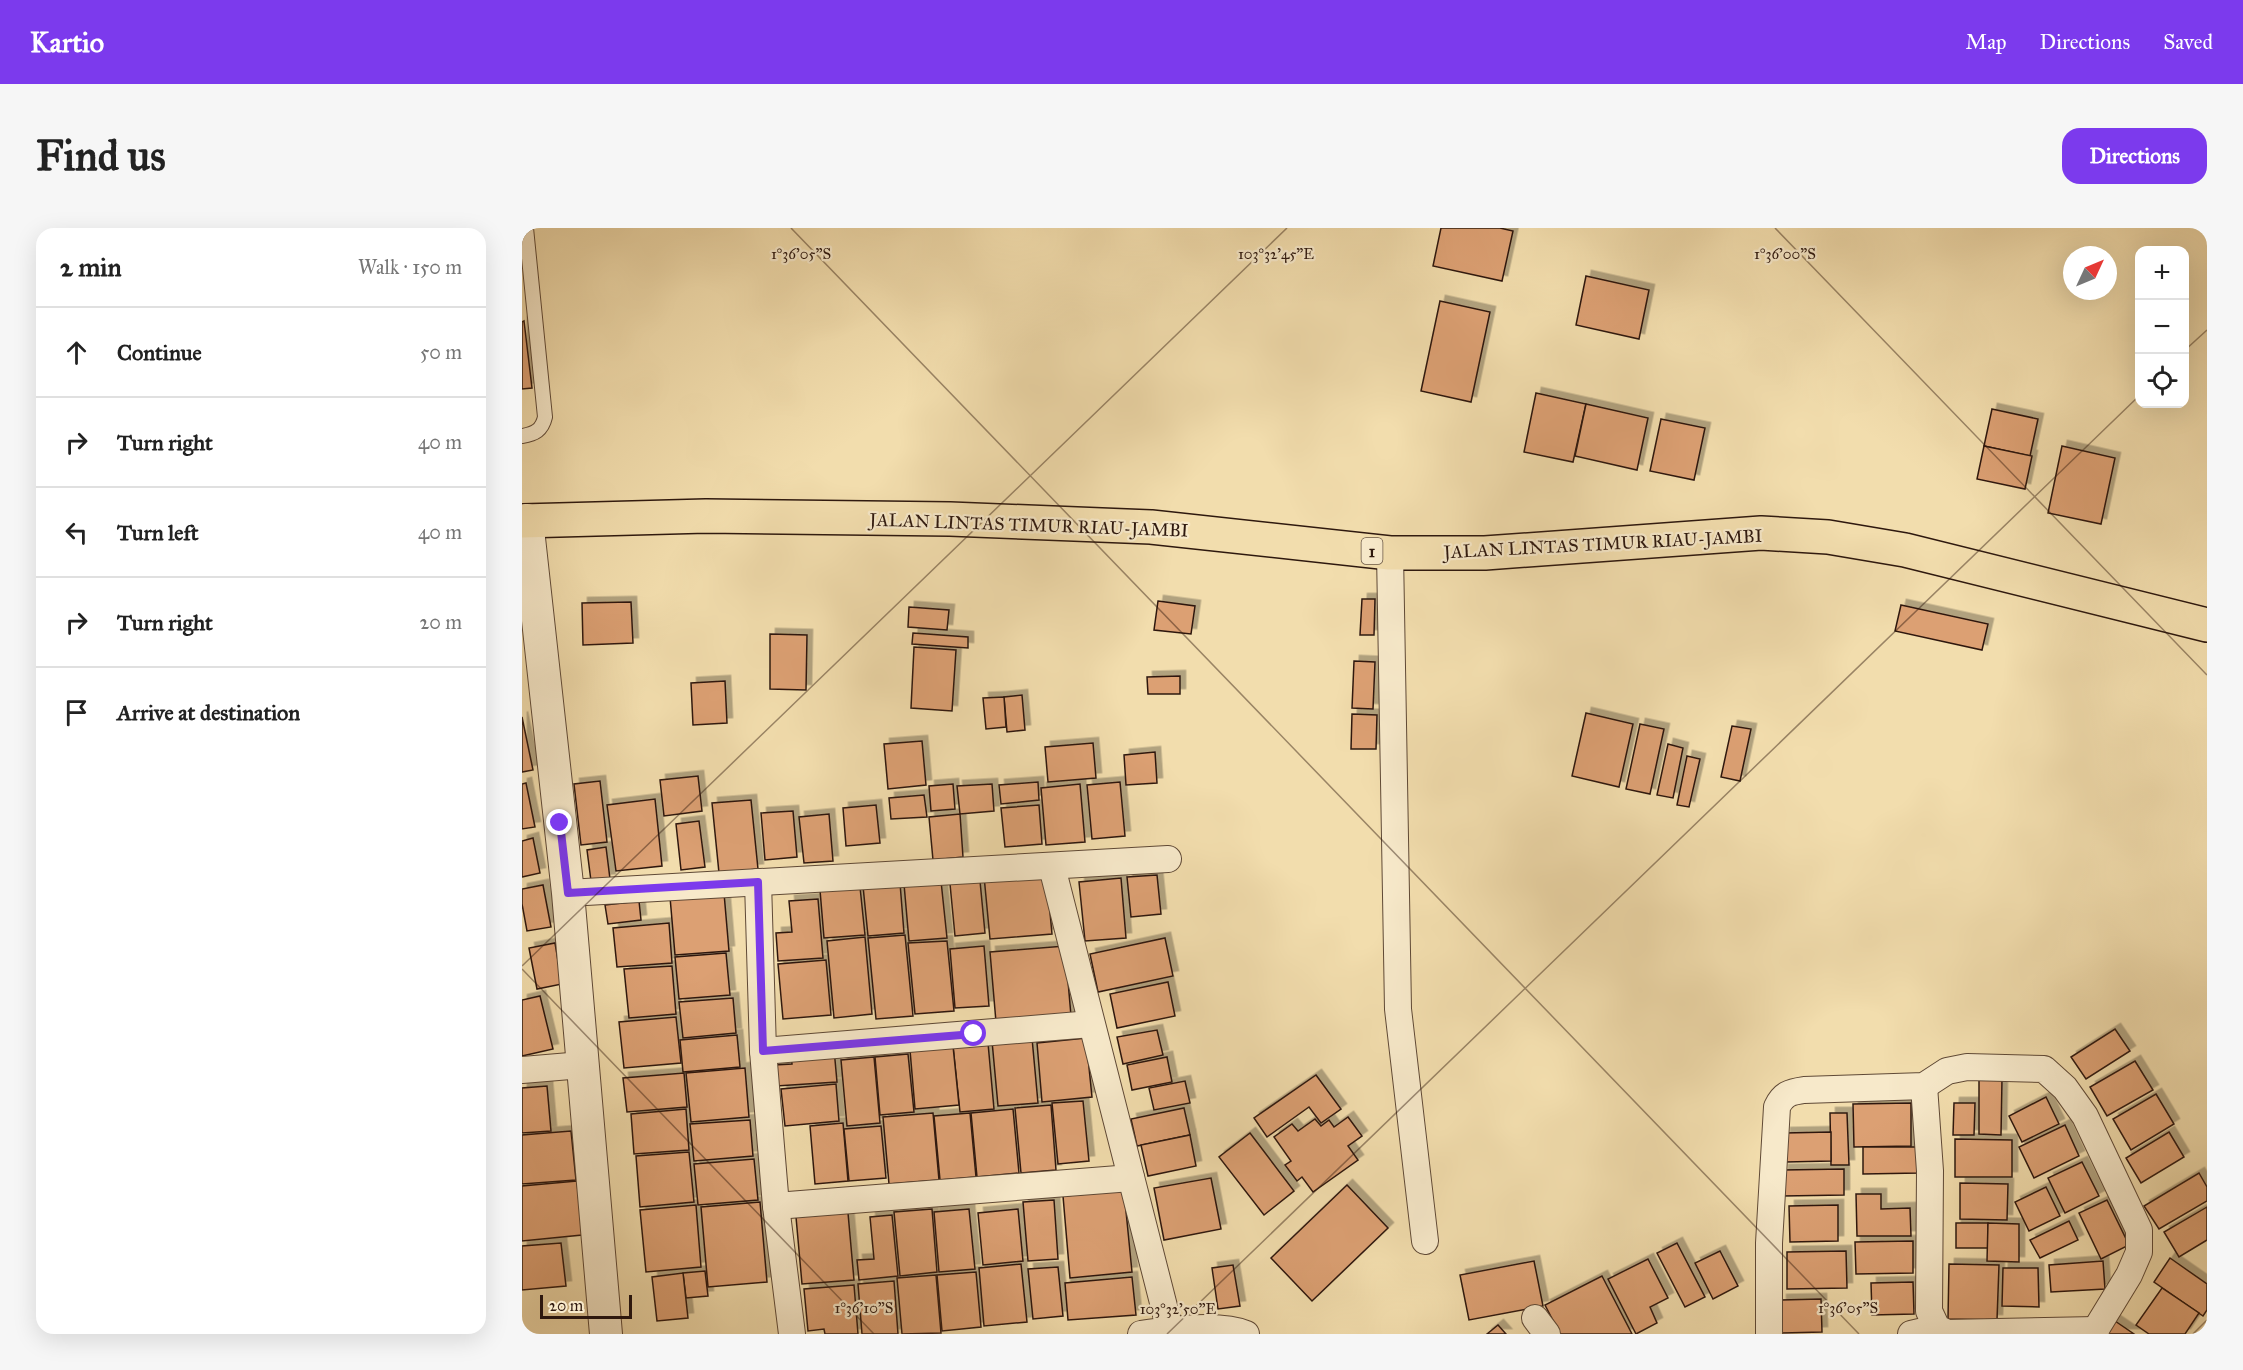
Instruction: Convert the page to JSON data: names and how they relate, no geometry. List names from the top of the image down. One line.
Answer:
{"streets":{"highway":["JALAN LINTAS TIMUR RIAU-JAMBI","1"]},"scale_bar":"20 m","north":"top right","page":{"header":"Kartio","nav":["Map","Directions","Saved"],"buttons":"Directions","title":"Find us","heading":["2 min","Walk · 150 m"],"map_buttons":["+","−"],"list":[["Continue","50 m"],["Turn right","40 m"],["Turn left","40 m"],["Turn right","20 m"],"Arrive at destination"],"scale":"20 m"},"coordinates":["103°32'45\"E","1°36'05\"S","1°36'00\"S","1°36'10\"S","103°32'50\"E"]}
